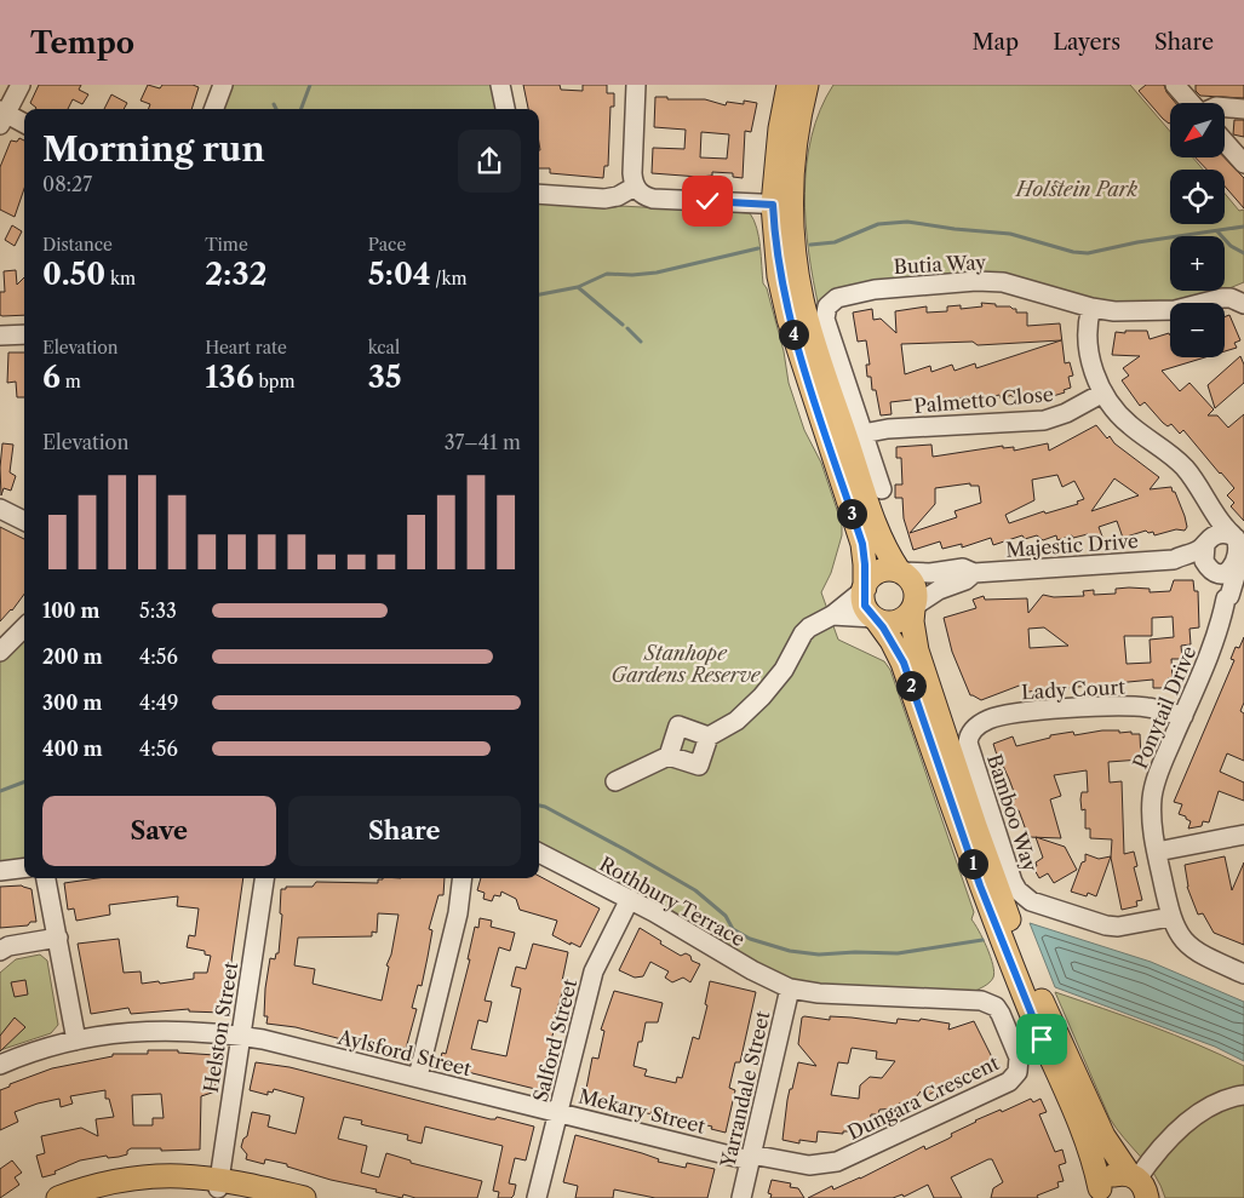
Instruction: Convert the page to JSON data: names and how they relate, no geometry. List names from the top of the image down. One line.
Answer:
{"streets":{"street":["Butia Way","Palmetto Close","Majestic Drive","Lady Court","Ponytail Drive","Bamboo Way","Rothbury Terrace","Helston Street","Salford Street","Aylsford Street","Yarrandale Street","Dungara Crescent","Mekary Street"]},"crossings":[["Butia Way","Palmetto Close"],["Majestic Drive","Ponytail Drive"],["Lady Court","Ponytail Drive"],["Lady Court","Bamboo Way"],["Ponytail Drive","Bamboo Way"],["Rothbury Terrace","Salford Street"],["Rothbury Terrace","Yarrandale Street"],["Rothbury Terrace","Dungara Crescent"],["Helston Street","Aylsford Street"],["Salford Street","Aylsford Street"],["Salford Street","Mekary Street"],["Aylsford Street","Mekary Street"],["Yarrandale Street","Dungara Crescent"],["Yarrandale Street","Mekary Street"],["Dungara Crescent","Mekary Street"]],"parks":["Holstein Park","Stanhope Gardens Reserve"],"north":"bottom left","page":{"header":"Tempo","nav":["Map","Layers","Share"],"map_buttons":["+","−"],"heading":["Morning run","08:27"],"stats":[["Distance","0.50 km"],["Time","2:32"],["Pace","5:04 /km"],["Elevation","6 m"],["Heart rate","136 bpm"],["kcal","35"]],"pins":["4","3","2","1"],"chart":["Elevation","37–41 m"],"list":[{"name":"100 m","note":"5:33"},{"name":"200 m","note":"4:56"},{"name":"300 m","note":"4:49"},{"name":"400 m","note":"4:56"}],"buttons":["Save","Share"]}}
